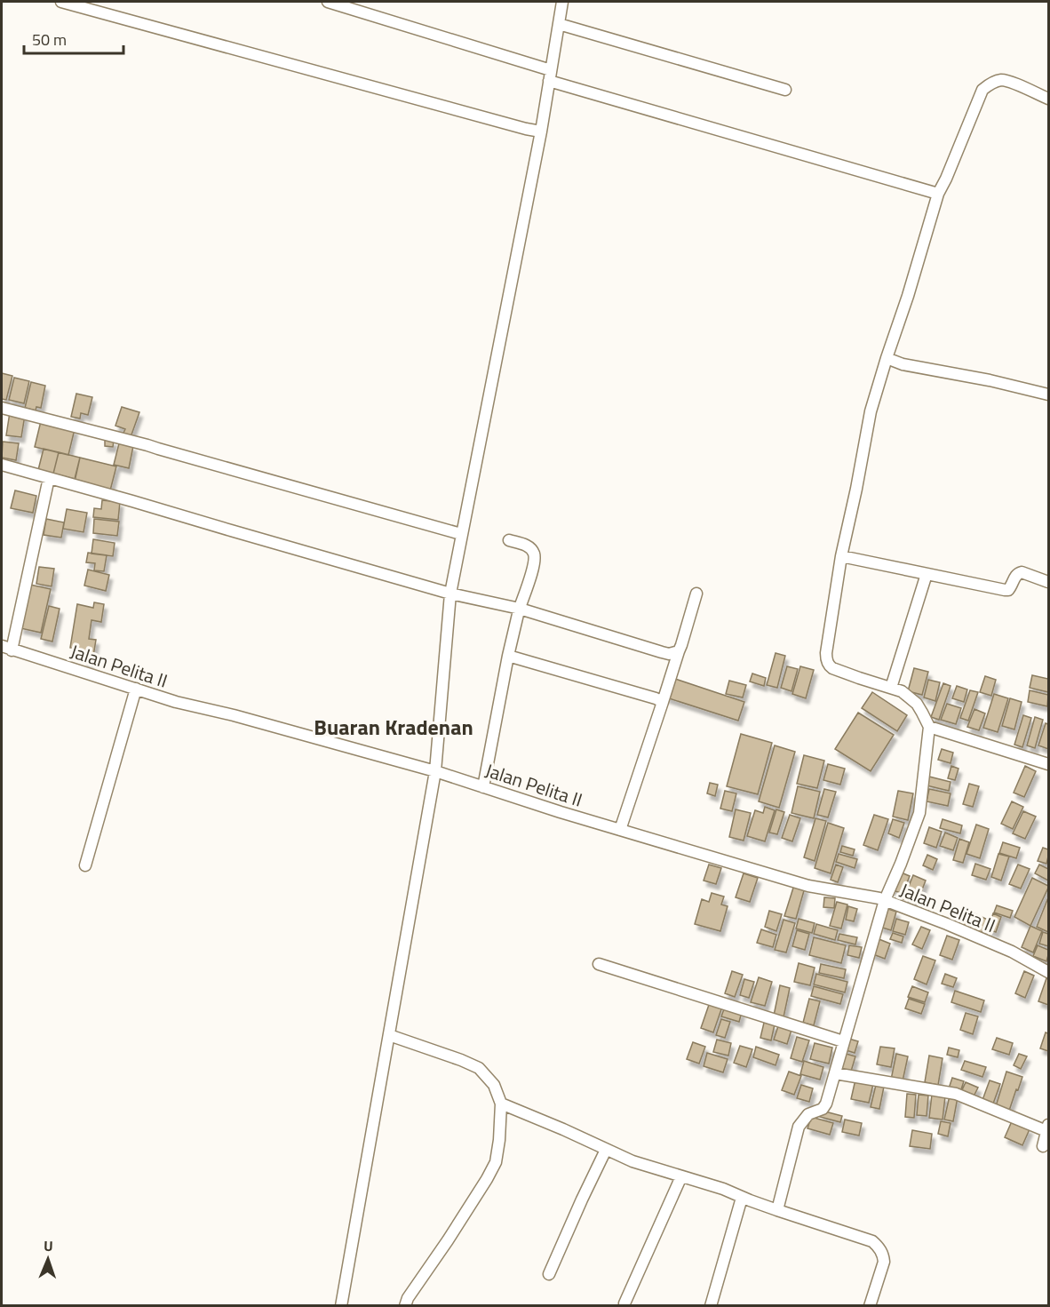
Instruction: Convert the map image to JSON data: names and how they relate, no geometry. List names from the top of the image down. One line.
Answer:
{"streets":{"street":["Jalan Pelita II"]},"districts":["Buaran Kradenan"],"scale_bar":"50 m","north":"top"}
